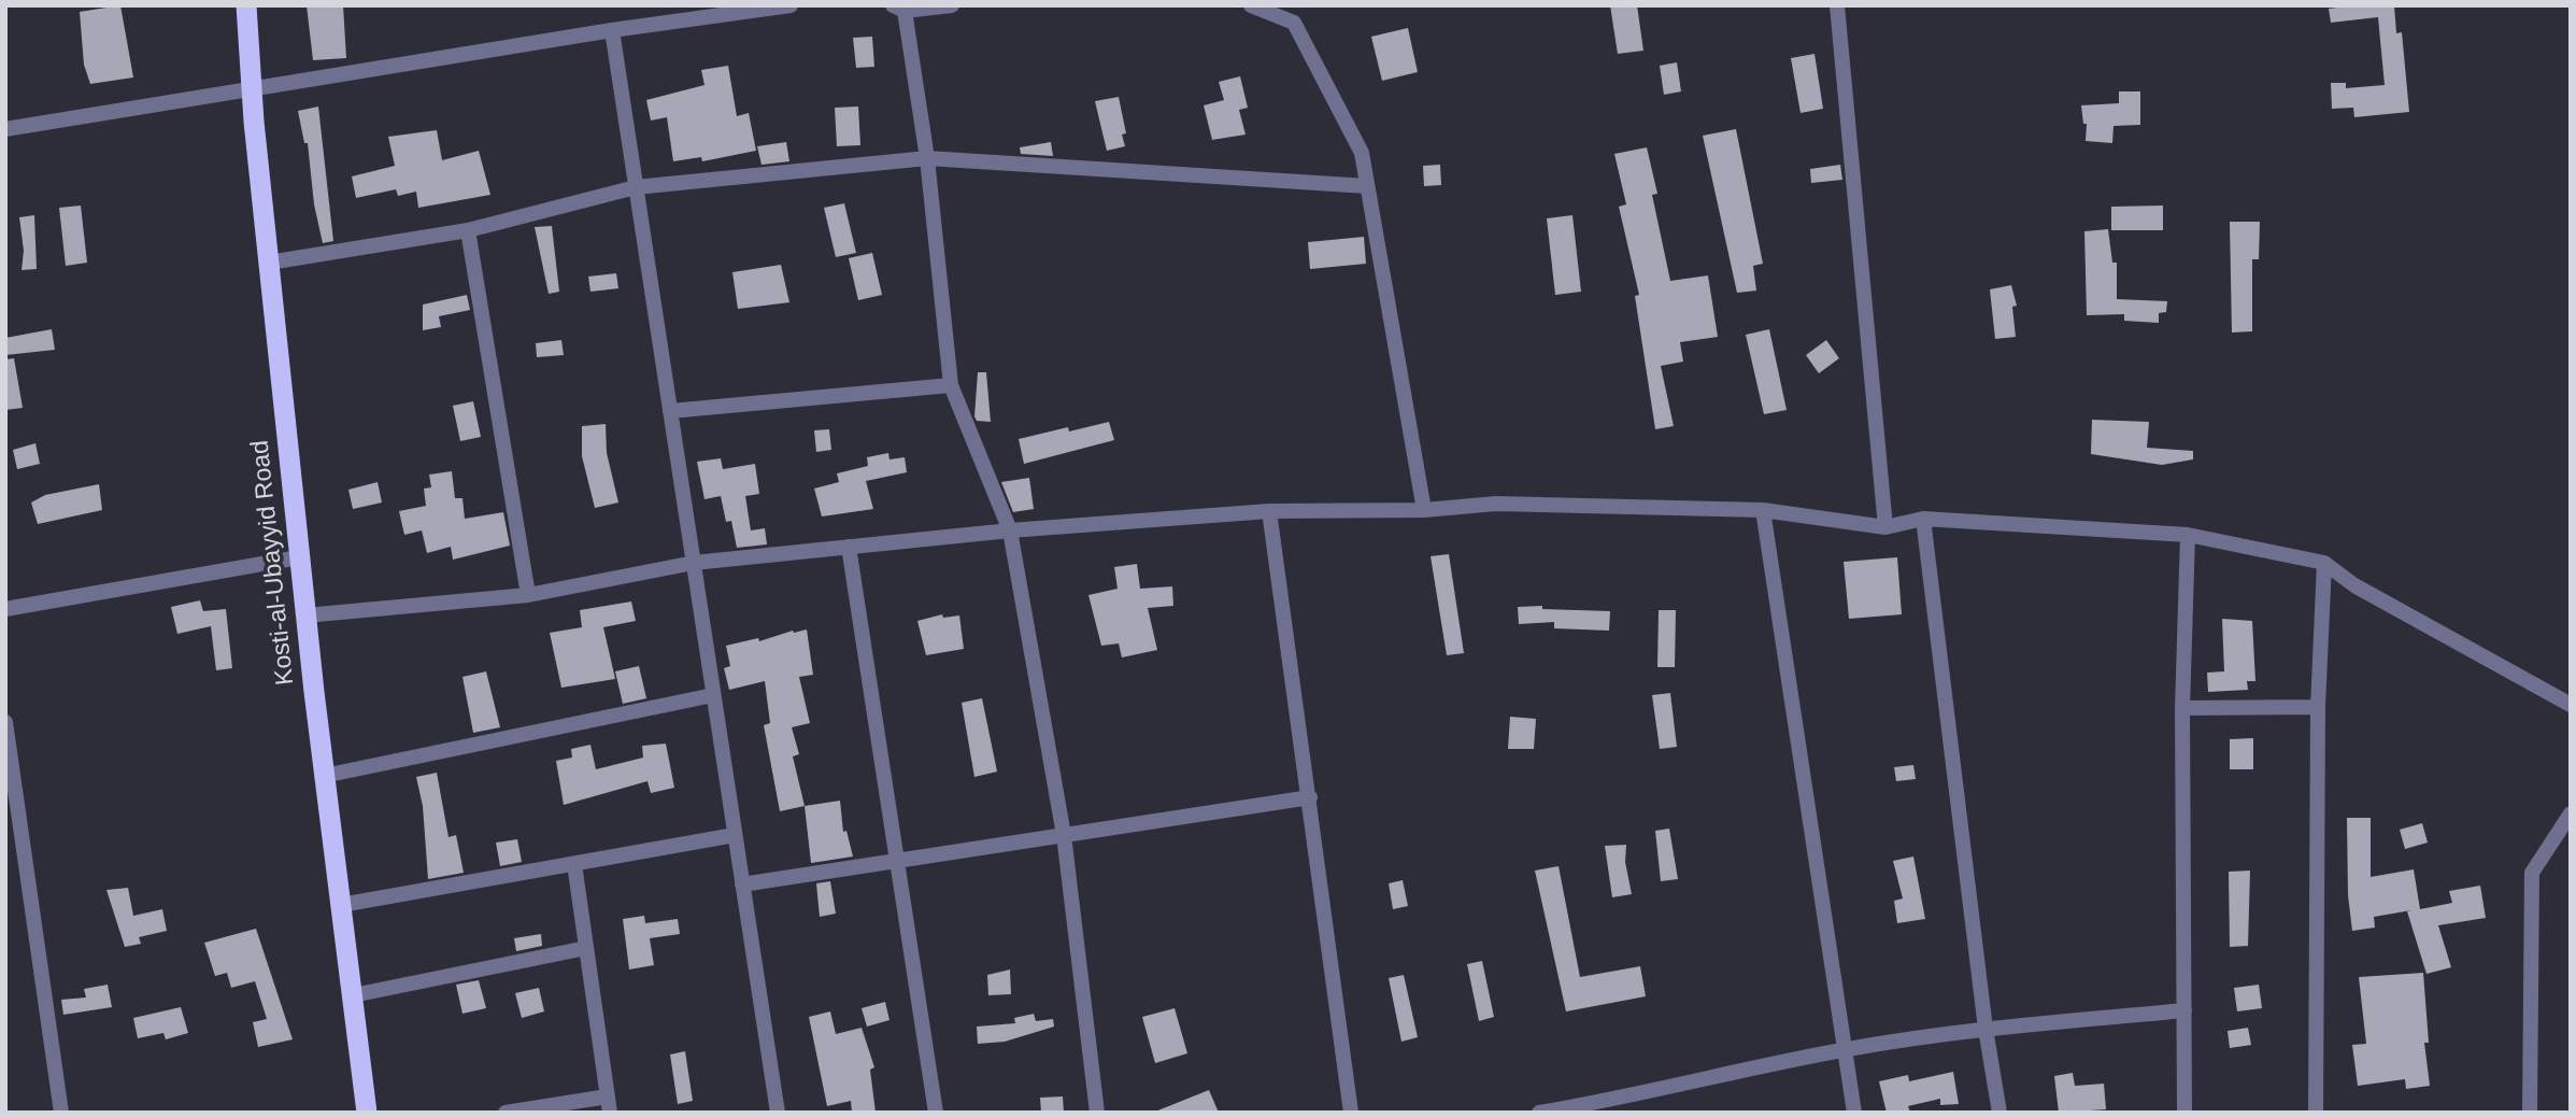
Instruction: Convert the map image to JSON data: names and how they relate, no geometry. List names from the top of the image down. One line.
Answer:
{"streets":{"highway":["Kosti-al-Ubayyid Road"]}}
